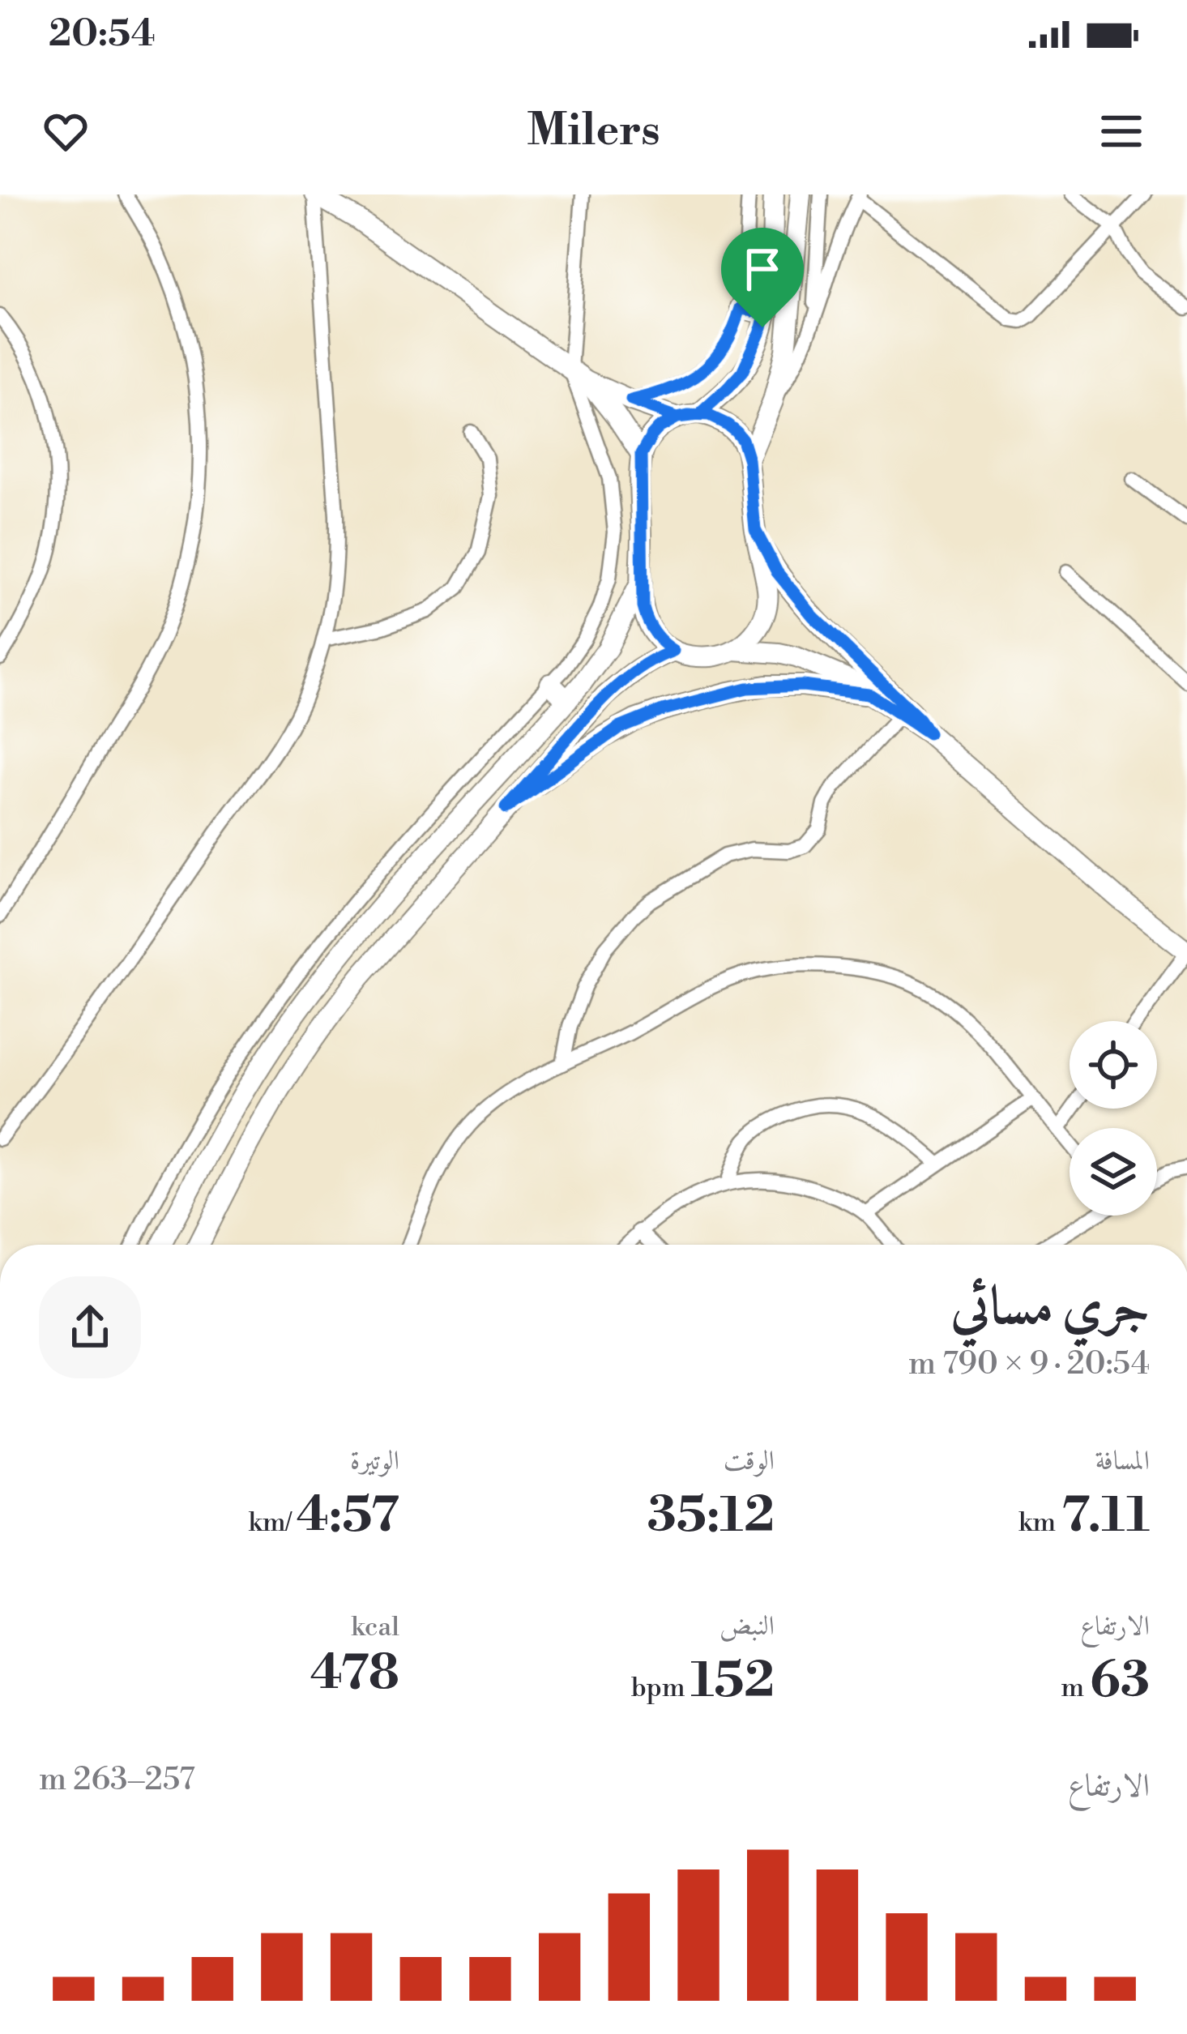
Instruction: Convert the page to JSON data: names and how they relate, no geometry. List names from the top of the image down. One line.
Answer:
{"page":{"status":"20:54","header":"Milers","heading":["جري مسائي","20:54 · 9 × 790 m"],"stats":[["المسافة","7.11 km"],["الوقت","35:12"],["الوتيرة","4:57 /km"],["الارتفاع","63 m"],["النبض","152 bpm"],["kcal","478"]],"chart":["الارتفاع","257–263 m"]}}
